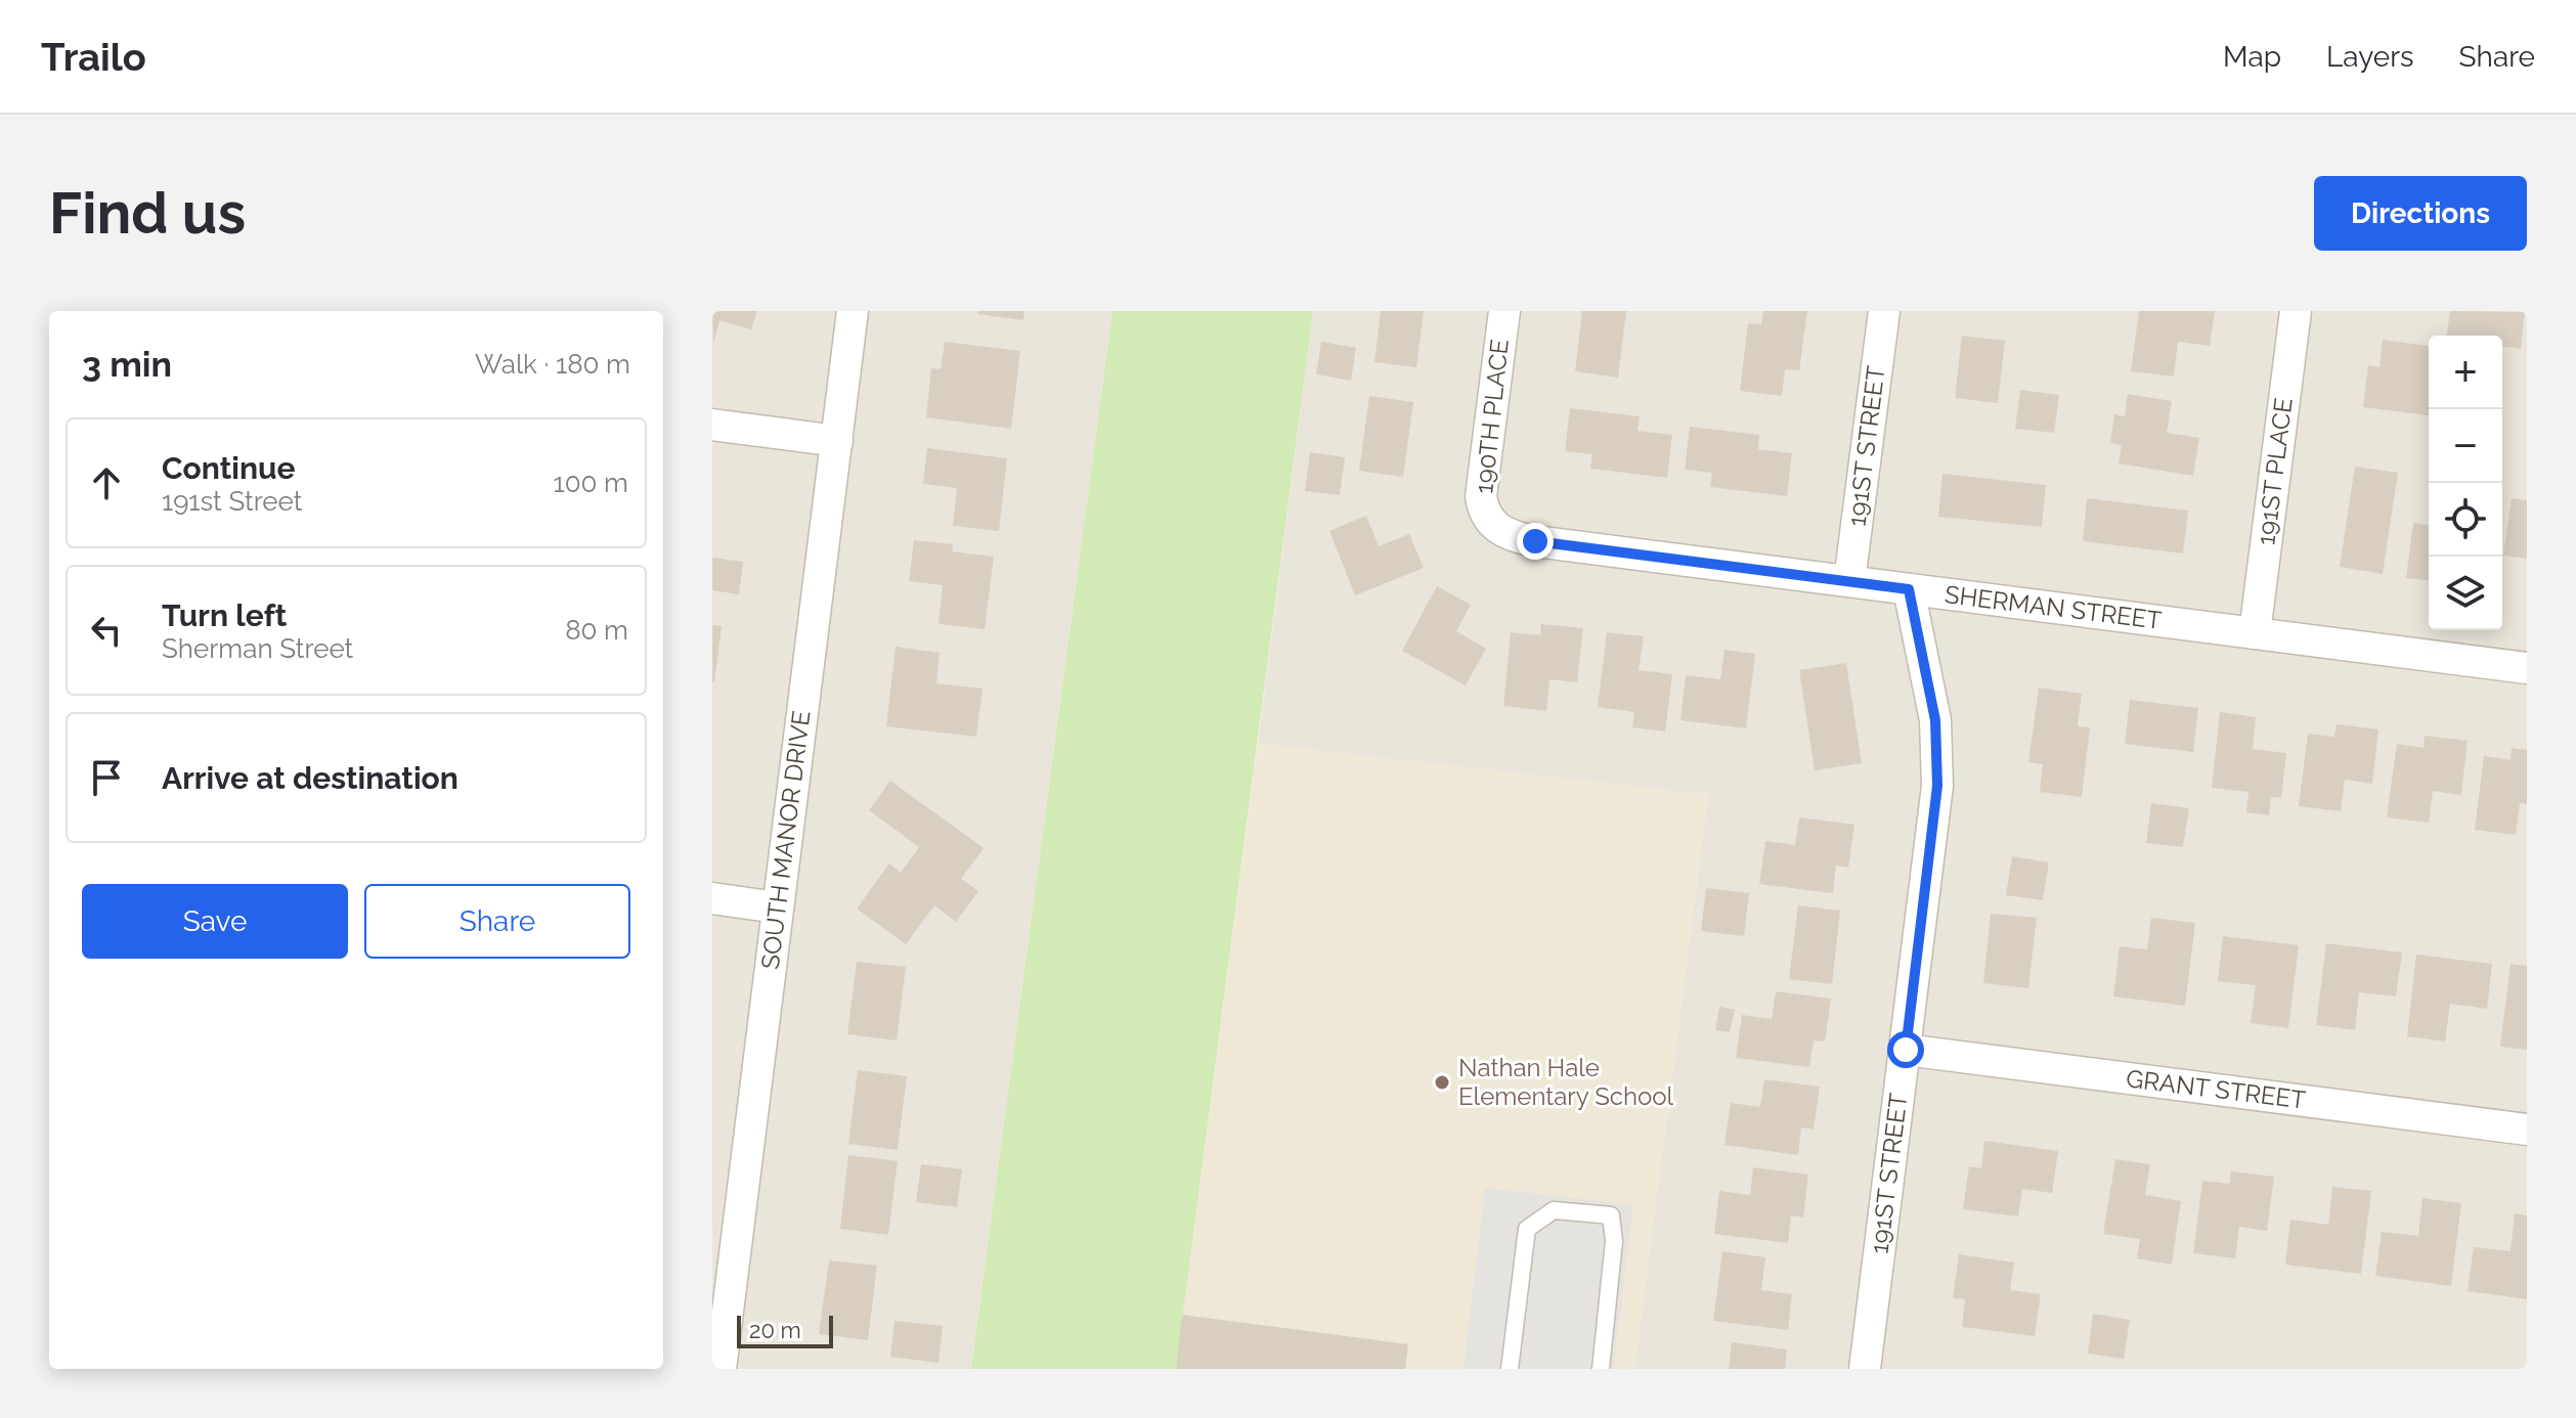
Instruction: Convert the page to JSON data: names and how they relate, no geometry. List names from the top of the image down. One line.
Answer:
{"streets":{"street":["190TH PLACE","191ST STREET","191ST PLACE","SHERMAN STREET","SOUTH MANOR DRIVE","GRANT STREET"]},"crossings":[["190TH PLACE","SHERMAN STREET"],["191ST STREET","SHERMAN STREET"],["191ST STREET","GRANT STREET"],["191ST PLACE","SHERMAN STREET"]],"places":["Nathan Hale Elementary School"],"scale_bar":"20 m","page":{"header":"Trailo","nav":["Map","Layers","Share"],"buttons":["Directions",["Save","Share"]],"title":"Find us","heading":["3 min","Walk · 180 m"],"map_buttons":["+","−"],"list":[["Continue","191st Street","100 m"],["Turn left","Sherman Street","80 m"],"Arrive at destination"],"scale":"20 m"}}
